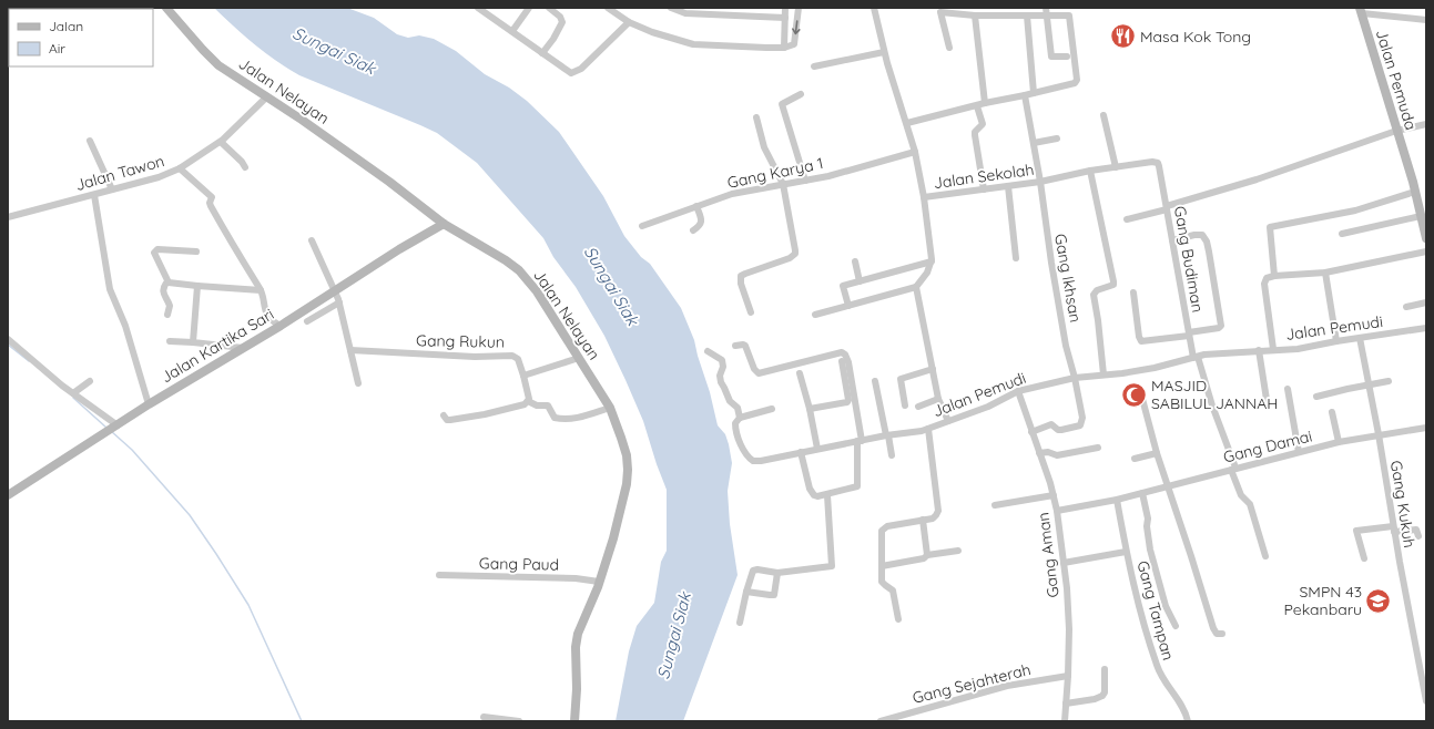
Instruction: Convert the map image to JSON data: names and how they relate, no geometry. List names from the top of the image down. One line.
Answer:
{"streets":{"main road":["Jalan Pemuda","Jalan Nelayan","Jalan Kartika Sari"],"street":["Jalan Tawon","Gang Karya 1","Jalan Sekolah","Gang Budiman","Gang Ikhsan","Jalan Pemudi","Gang Rukun","Gang Damai","Gang Kukuh","Gang Aman","Gang Paud","Gang Tampan","Gang Sejahterah"]},"crossings":[["Jalan Nelayan","Jalan Tawon"],["Jalan Nelayan","Jalan Kartika Sari"],["Jalan Nelayan","Gang Paud"],["Gang Karya 1","Jalan Sekolah"],["Jalan Sekolah","Gang Budiman"],["Jalan Sekolah","Gang Ikhsan"],["Gang Budiman","Jalan Pemudi"],["Gang Budiman","Gang Damai"],["Gang Ikhsan","Jalan Pemudi"],["Gang Ikhsan","Gang Aman"],["Jalan Pemudi","Gang Kukuh"],["Jalan Pemudi","Gang Aman"],["Gang Damai","Gang Kukuh"],["Gang Damai","Gang Aman"],["Gang Damai","Gang Tampan"],["Gang Aman","Gang Sejahterah"]],"water":["Sungai Siak"],"places":{"restaurant":["Masa Kok Tong"],"mosque":["MASJID SABILUL JANNAH"],"school or university":["SMPN 43 Pekanbaru"]},"legend":["Jalan","Air"]}
